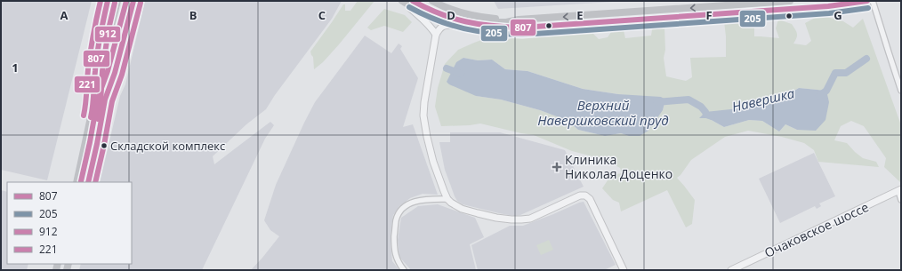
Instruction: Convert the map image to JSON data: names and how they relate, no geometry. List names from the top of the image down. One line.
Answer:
{"streets":{"street":["Очаковское шоссе"]},"water":["Навершка","Верхний Навершковский пруд"],"places":{"other":["Складской комплекс"],"health":["Клиника Николая Доценко"]},"lines":["transit line 807","transit line 221","transit line 912","transit line 205"],"legend":["807","205","912","221"],"grid":{"columns":["A","B","C","D","E","F","G"],"rows":["1"]}}
